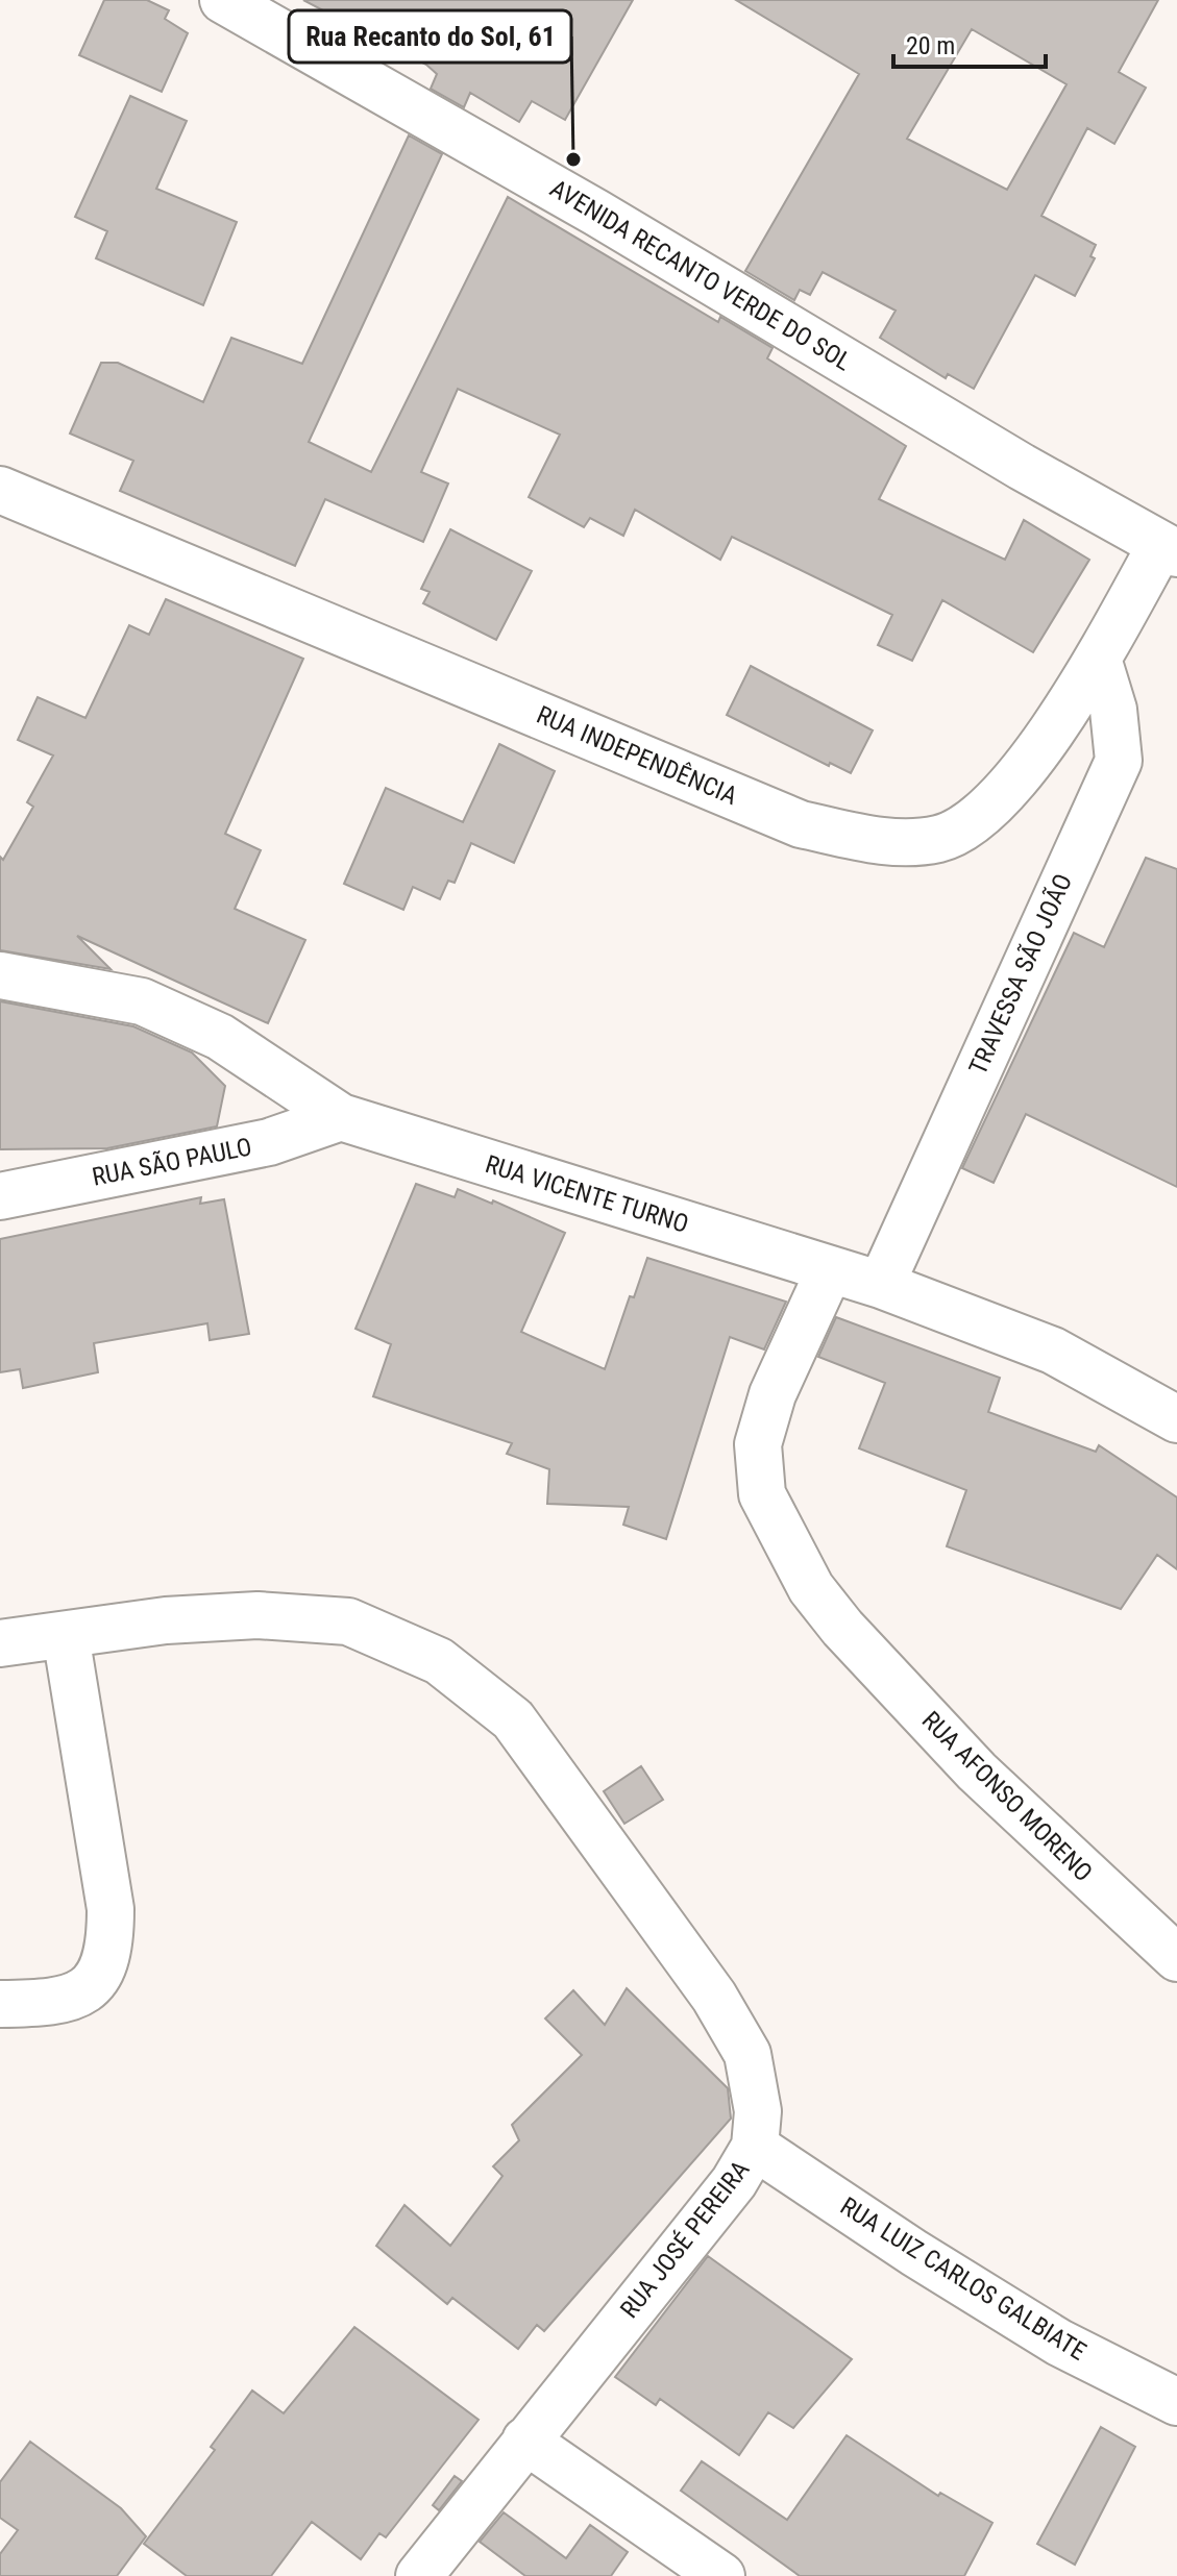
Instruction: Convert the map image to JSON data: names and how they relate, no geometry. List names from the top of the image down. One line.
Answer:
{"streets":{"street":["AVENIDA RECANTO VERDE DO SOL","RUA INDEPENDÊNCIA","TRAVESSA SÃO JOÃO","RUA SÃO PAULO","RUA VICENTE TURNO","RUA AFONSO MORENO","RUA JOSÉ PEREIRA","RUA LUIZ CARLOS GALBIATE"]},"crossings":[["AVENIDA RECANTO VERDE DO SOL","RUA INDEPENDÊNCIA"],["RUA INDEPENDÊNCIA","TRAVESSA SÃO JOÃO"],["TRAVESSA SÃO JOÃO","RUA VICENTE TURNO"],["RUA SÃO PAULO","RUA VICENTE TURNO"],["RUA VICENTE TURNO","RUA AFONSO MORENO"],["RUA JOSÉ PEREIRA","RUA LUIZ CARLOS GALBIATE"]],"places":["Rua Recanto do Sol, 61"],"scale_bar":"20 m"}
